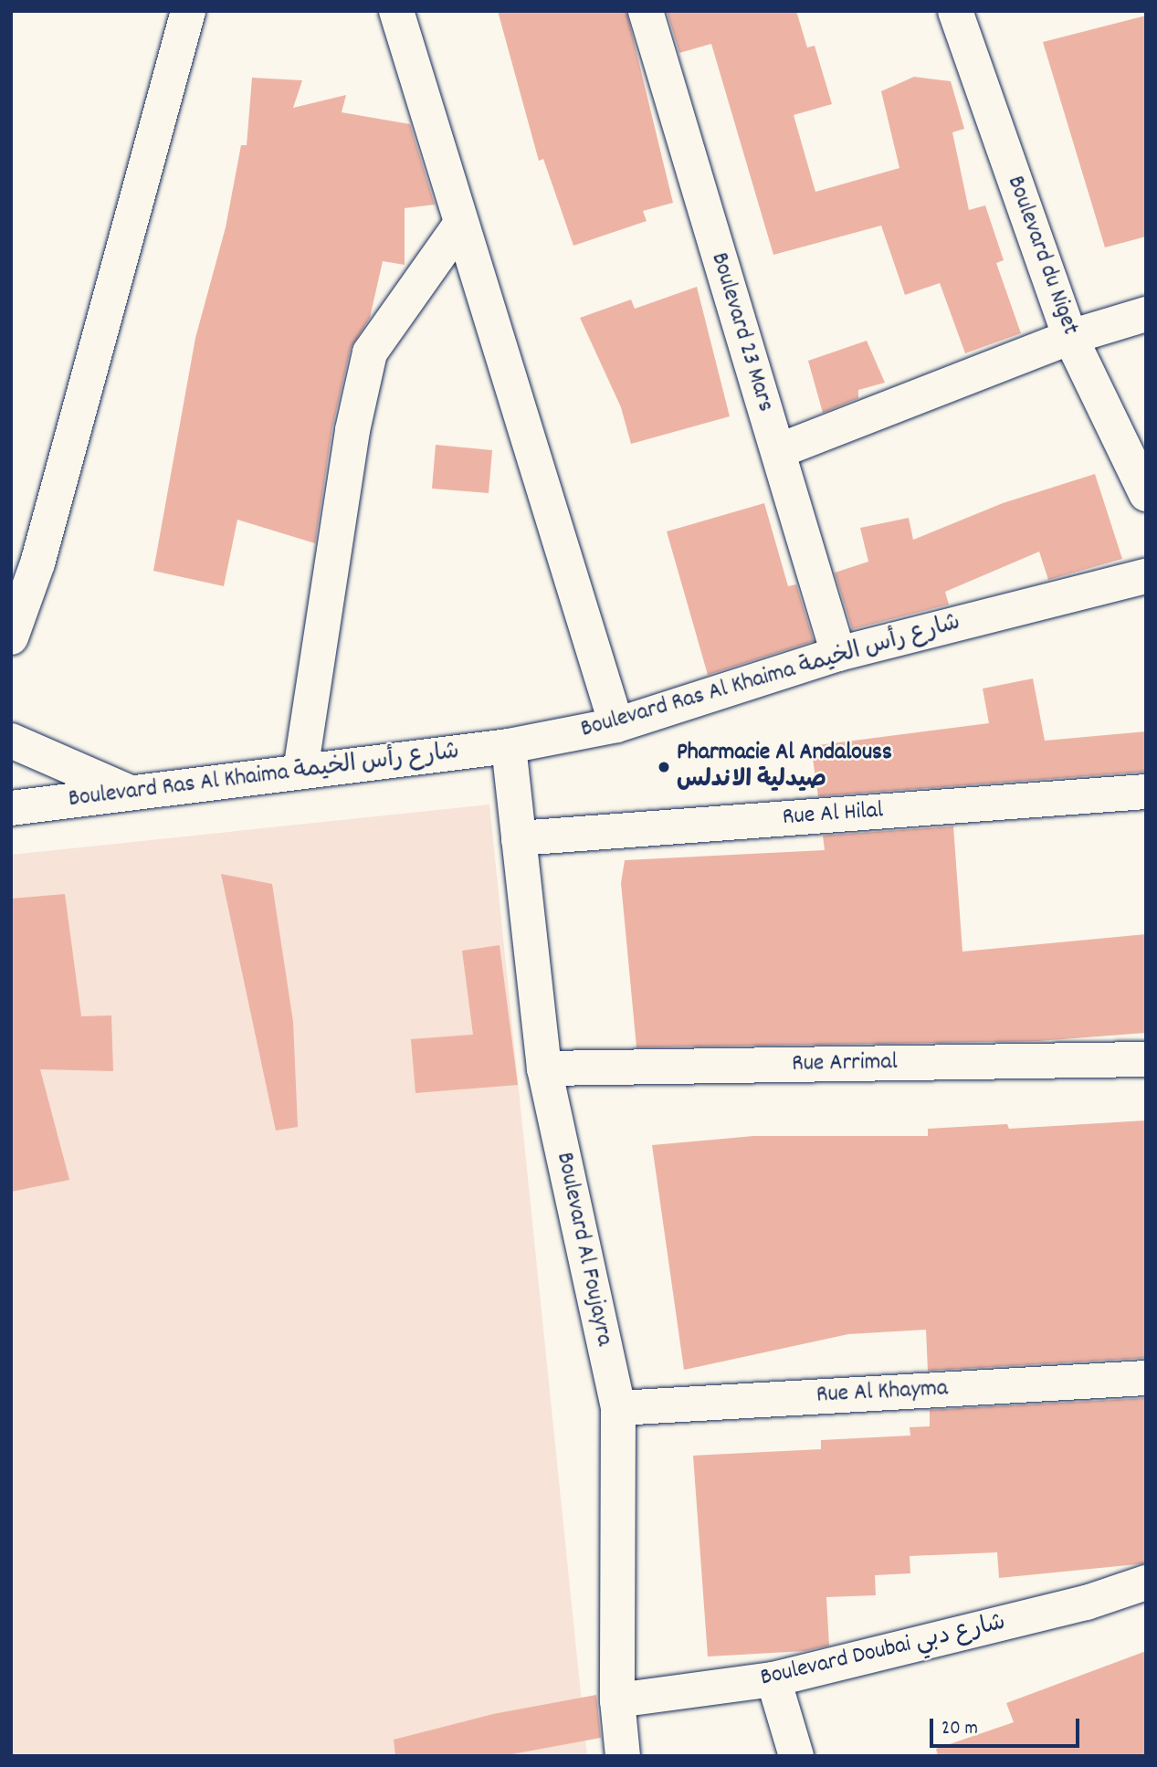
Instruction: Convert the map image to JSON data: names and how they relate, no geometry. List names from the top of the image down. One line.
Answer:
{"streets":{"street":["Boulevard du Niget","Boulevard 23 Mars","Boulevard Ras Al Khaima شارع رأس الخيمة","Rue Al Hilal","Rue Arrimal","Boulevard Al Foujayra","Rue Al Khayma","Boulevard Doubai شارع دبي"]},"crossings":[["Boulevard 23 Mars","Boulevard Ras Al Khaima شارع رأس الخيمة"],["Boulevard Ras Al Khaima شارع رأس الخيمة","Boulevard Al Foujayra"],["Rue Al Hilal","Boulevard Al Foujayra"],["Rue Arrimal","Boulevard Al Foujayra"],["Boulevard Al Foujayra","Rue Al Khayma"],["Boulevard Al Foujayra","Boulevard Doubai شارع دبي"]],"places":["Pharmacie Al Andalouss صيدلية الاندلس"],"scale_bar":"20 m"}
